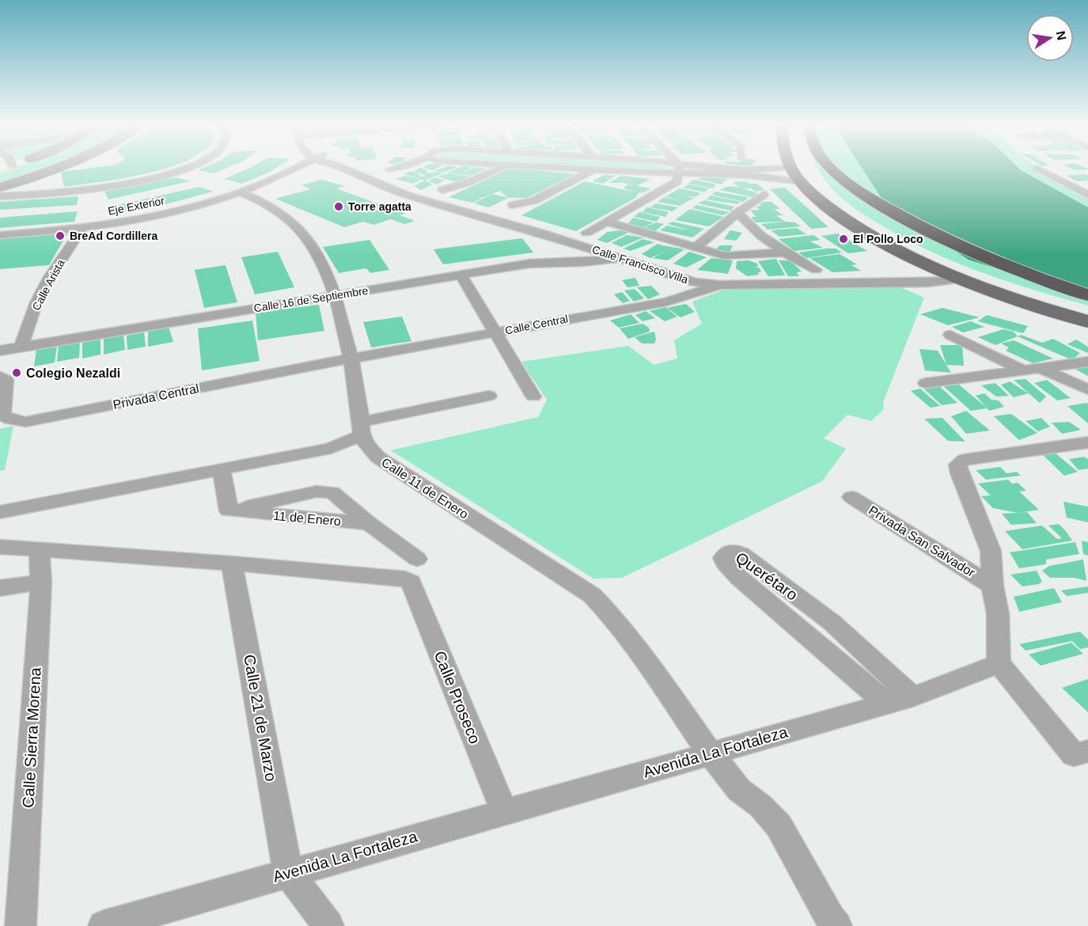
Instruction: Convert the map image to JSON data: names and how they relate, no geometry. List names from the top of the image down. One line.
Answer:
{"streets":{"street":["Eje Exterior","Calle Francisco Villa","Calle Arista","Calle 16 de Septiembre","Calle Central","Privada Central","Calle 11 de Enero","11 de Enero","Privada San Salvador","Querétaro","Calle Proseco","Calle 21 de Marzo","Calle Sierra Morena","Avenida La Fortaleza"]},"crossings":[["Eje Exterior","Calle Arista"],["Eje Exterior","Calle 11 de Enero"],["Calle Francisco Villa","Calle 16 de Septiembre"],["Calle Francisco Villa","Calle Central"],["Calle Arista","Calle 16 de Septiembre"],["Calle 16 de Septiembre","Calle 11 de Enero"],["Calle Central","Privada Central"],["Calle Central","Calle 11 de Enero"],["Privada Central","Calle 11 de Enero"],["Calle 11 de Enero","Avenida La Fortaleza"],["Querétaro","Avenida La Fortaleza"],["Calle Proseco","Calle 21 de Marzo"],["Calle Proseco","Avenida La Fortaleza"],["Calle 21 de Marzo","Avenida La Fortaleza"]],"places":["Torre agatta","BreAd Cordillera","El Pollo Loco","Colegio Nezaldi"],"north":"right"}
